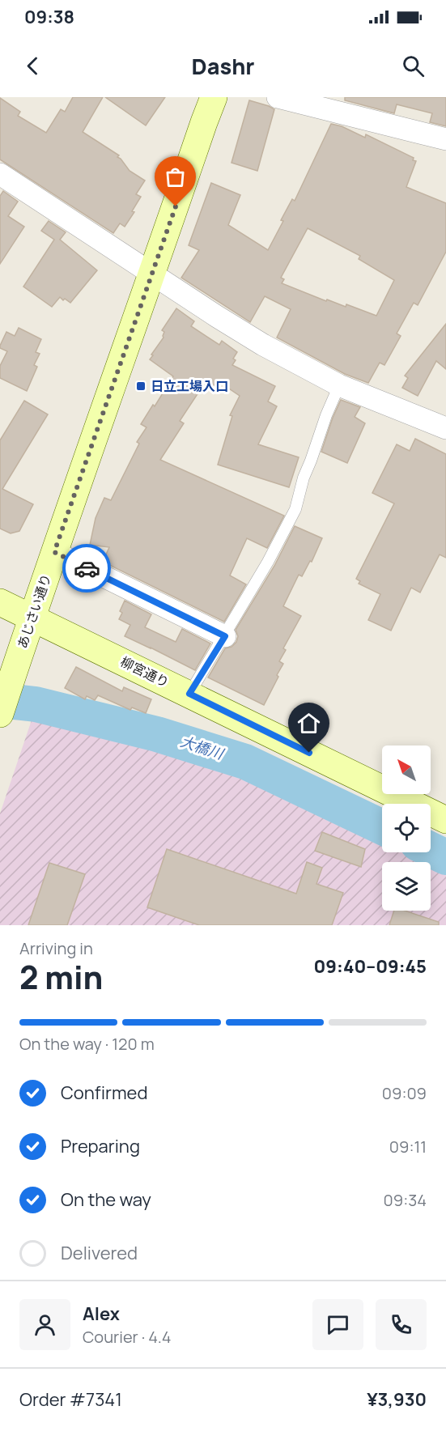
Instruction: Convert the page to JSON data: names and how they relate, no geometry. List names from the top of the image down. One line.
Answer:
{"streets":{"street":["あじさい通り","柳宮通り"]},"crossings":[["あじさい通り","柳宮通り"]],"water":["大橋川"],"places":{"transit":["日立工場入口"]},"north":"top left","page":{"status":"09:38","header":"Dashr","heading":["2 min","Arriving in","09:40–09:45"],"panel":["Alex","Courier · 4.4","Order #7341","¥3,930"],"bar":"On the way · 120 m","list":[["Confirmed","09:09"],["Preparing","09:11"],["On the way","09:34"],"Delivered"]}}
